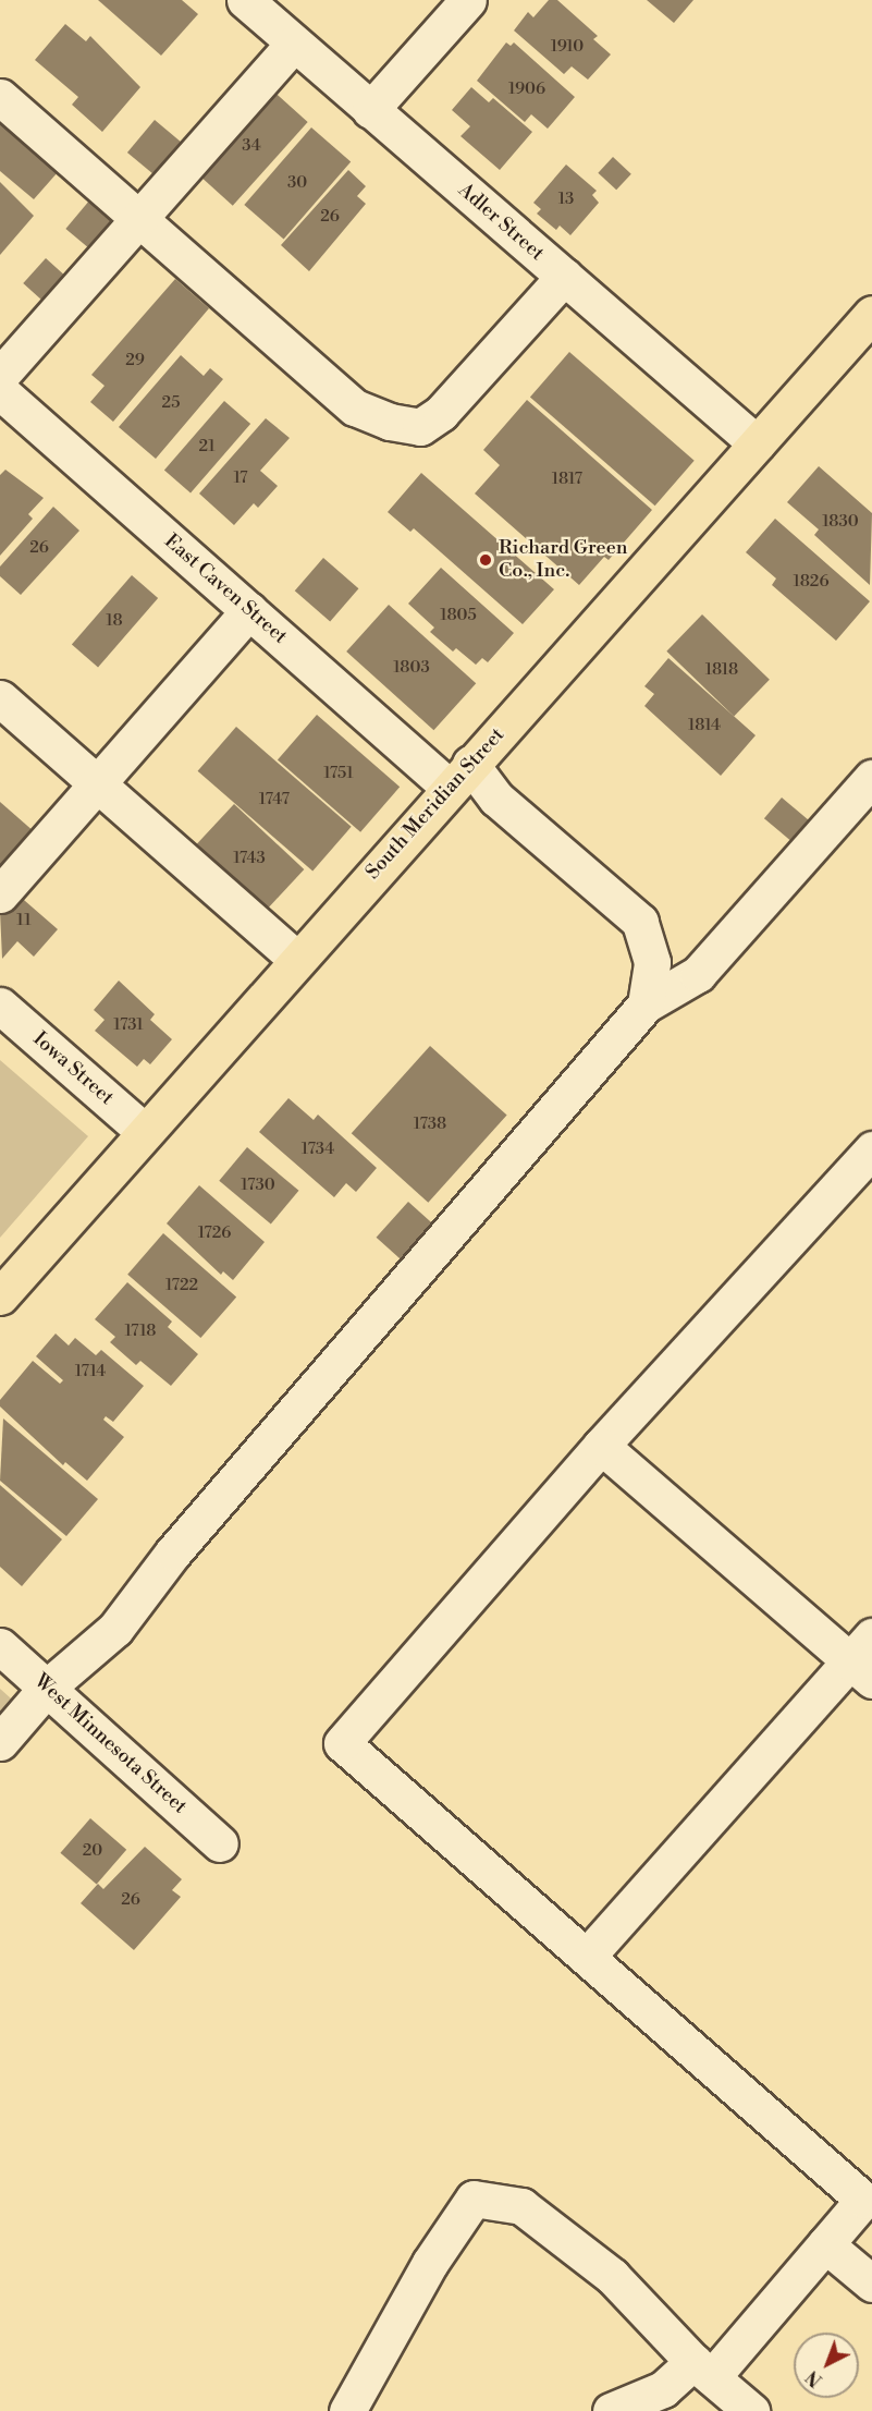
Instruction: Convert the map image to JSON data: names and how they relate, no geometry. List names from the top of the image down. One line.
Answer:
{"streets":{"main road":["South Meridian Street"],"street":["Adler Street","East Caven Street","Iowa Street","West Minnesota Street"]},"crossings":[["Adler Street","South Meridian Street"],["East Caven Street","South Meridian Street"],["South Meridian Street","Iowa Street"]],"places":["Richard Green Co., Inc."],"house_numbers":["1910","1906","34","30","13","26","29","25","21","17","1817","1830","26","1826","1805","18","1803","1818","1814","1751","1747","1743","11","1731","1738","1734","1730","1726","1722","1718","1714","20","26"],"north":"bottom left"}
